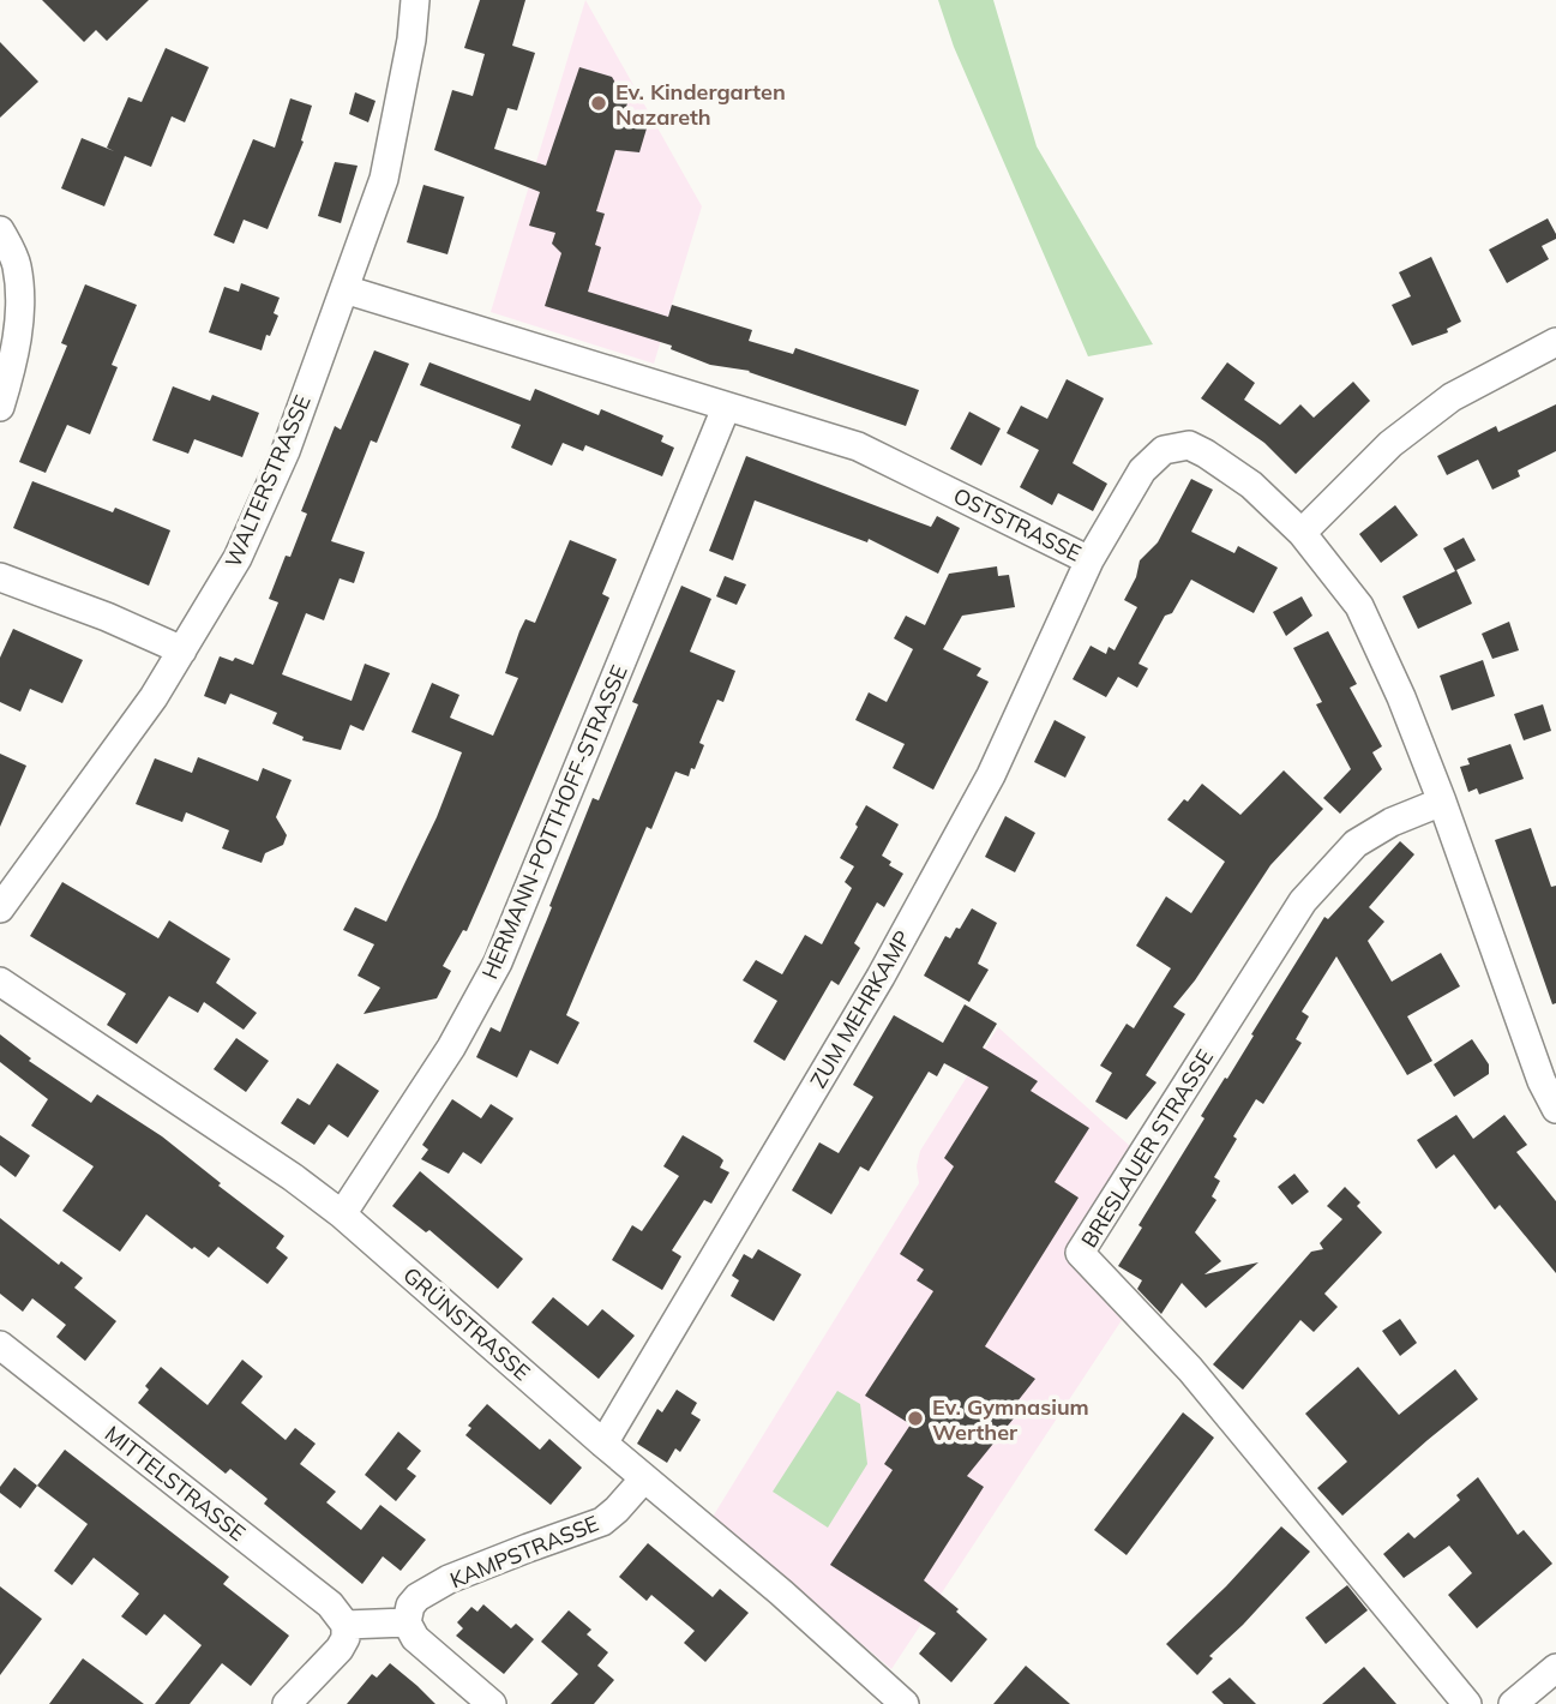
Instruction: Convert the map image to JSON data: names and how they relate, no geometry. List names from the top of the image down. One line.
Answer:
{"streets":{"street":["WALTERSTRASSE","OSTSTRASSE","HERMANN-POTTHOFF-STRASSE","ZUM MEHRKAMP","BRESLAUER STRASSE","GRÜNSTRASSE","MITTELSTRASSE","KAMPSTRASSE"]},"crossings":[["WALTERSTRASSE","OSTSTRASSE"],["OSTSTRASSE","HERMANN-POTTHOFF-STRASSE"],["OSTSTRASSE","ZUM MEHRKAMP"],["OSTSTRASSE","BRESLAUER STRASSE"],["HERMANN-POTTHOFF-STRASSE","GRÜNSTRASSE"],["ZUM MEHRKAMP","GRÜNSTRASSE"],["GRÜNSTRASSE","KAMPSTRASSE"]],"places":["Ev. Kindergarten Nazareth","Ev. Gymnasium Werther"]}
